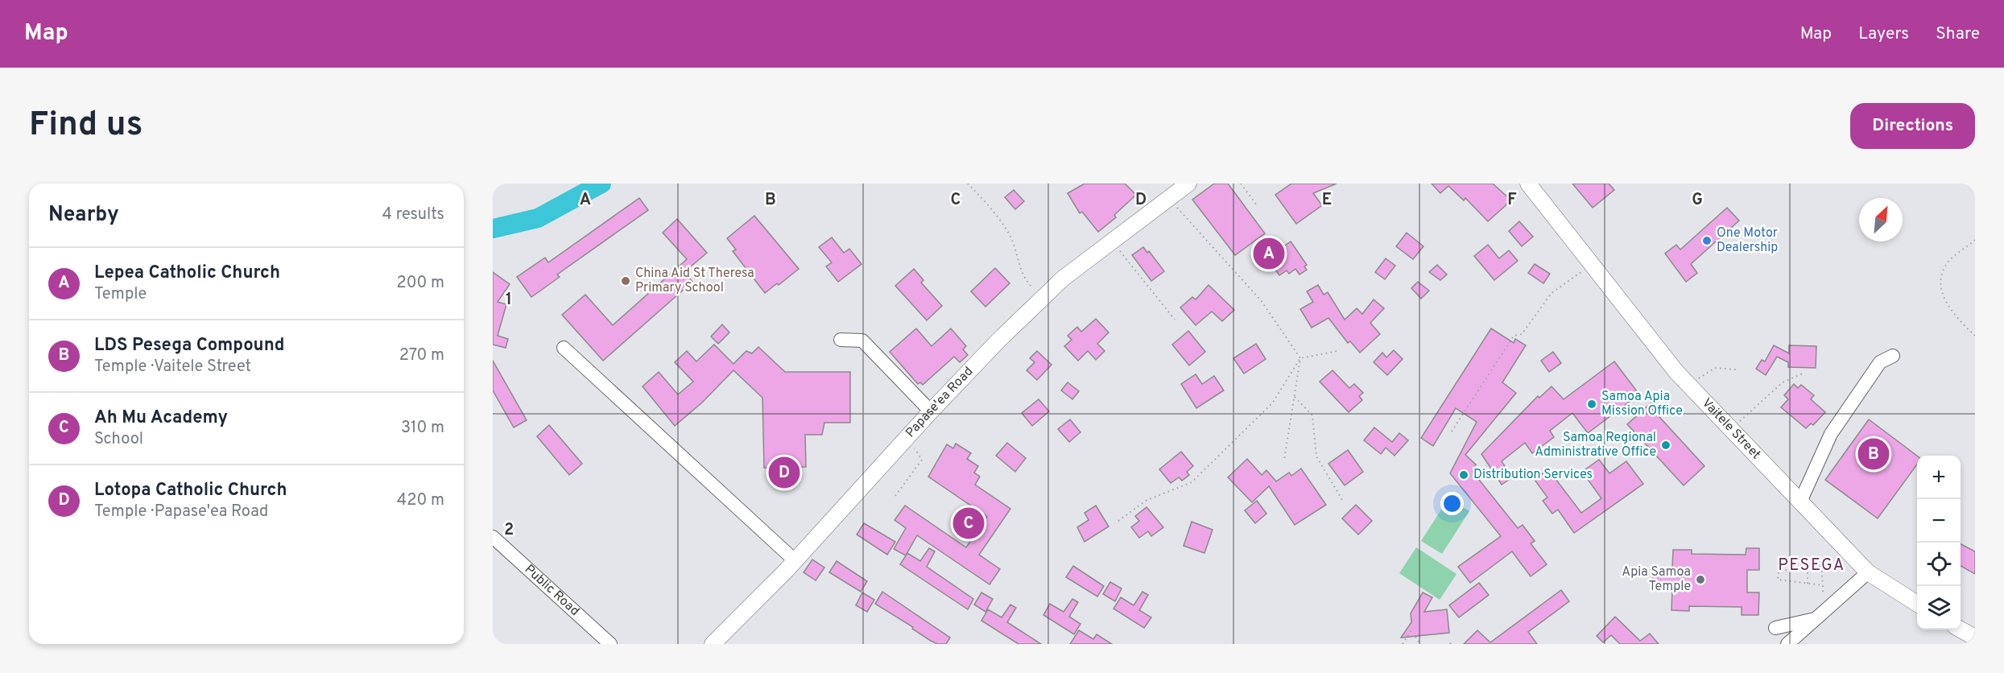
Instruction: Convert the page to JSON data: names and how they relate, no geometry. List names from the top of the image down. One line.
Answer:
{"streets":{"main road":["Papase'ea Road","Vaitele Street"],"street":["Public Road"]},"districts":["PESEGA"],"places":["One Motor Dealership","China Aid St Theresa Primary School","Samoa Apia Mission Office","Samoa Regional Administrative Office","Distribution Services","Apia Samoa Temple"],"north":"top right","page":{"header":"Map","nav":["Map","Layers","Share"],"buttons":"Directions","title":"Find us","heading":["Nearby","4 results"],"pins":["A","B","D","C"],"list":[{"mark":"A","name":"Lepea Catholic Church","note":"Temple","value":"200 m"},{"mark":"B","name":"LDS Pesega Compound","note":"Temple · Vaitele Street","value":"270 m"},{"mark":"C","name":"Ah Mu Academy","note":"School","value":"310 m"},{"mark":"D","name":"Lotopa Catholic Church","note":"Temple · Papase'ea Road","value":"420 m"}],"map_buttons":["+","−"]},"grid":{"columns":["A","B","C","D","E","F","G"],"rows":["1","2"]}}
